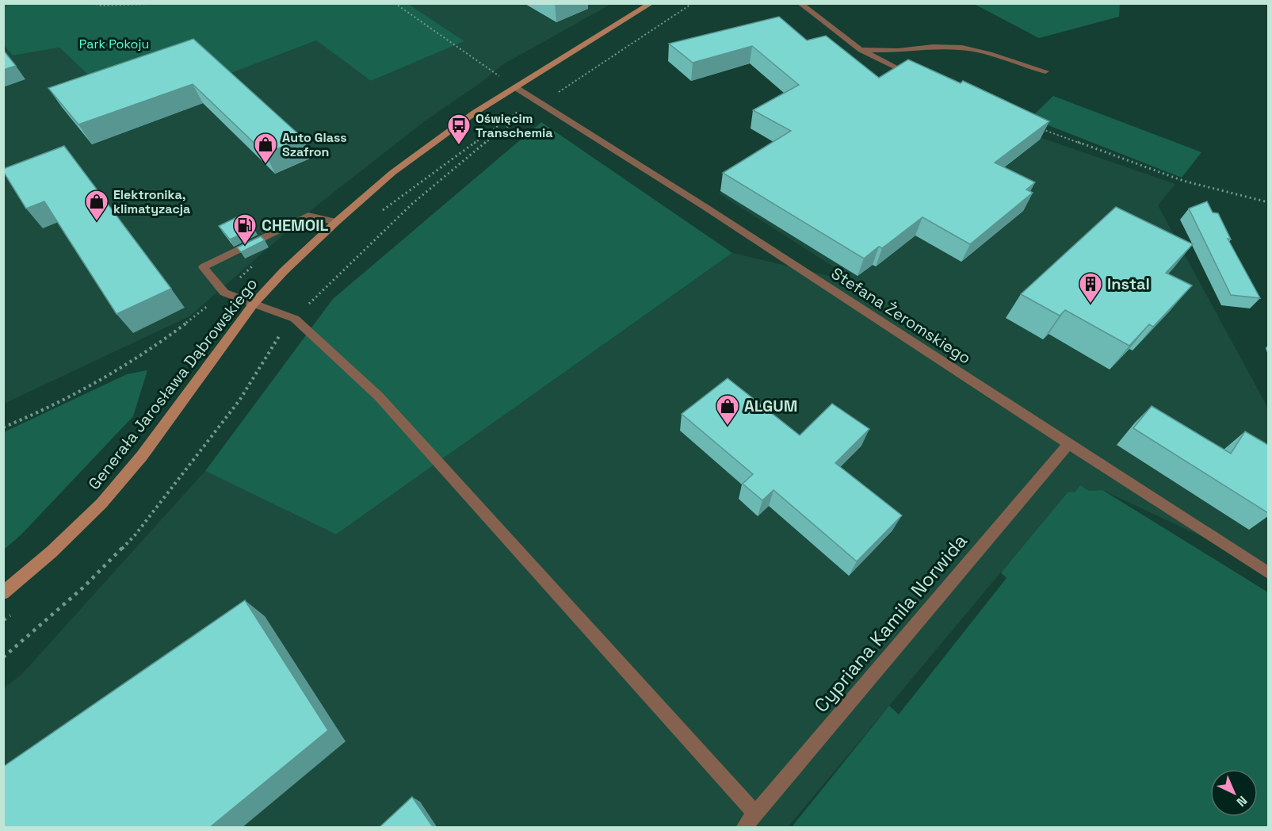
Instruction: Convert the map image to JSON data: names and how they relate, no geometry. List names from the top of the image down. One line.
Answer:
{"streets":{"street":["Stefana Żeromskiego","Generała Jarosława Dąbrowskiego","Cypriana Kamila Norwida"]},"crossings":[["Stefana Żeromskiego","Generała Jarosława Dąbrowskiego"],["Stefana Żeromskiego","Cypriana Kamila Norwida"]],"parks":["Park Pokoju"],"places":{"bus stop":["Oświęcim Transchemia"],"shop":["Auto Glass Szafron","Elektronika, klimatyzacja","ALGUM"],"fuel station":["CHEMOIL"],"building":["Instal"]},"north":"bottom right"}
